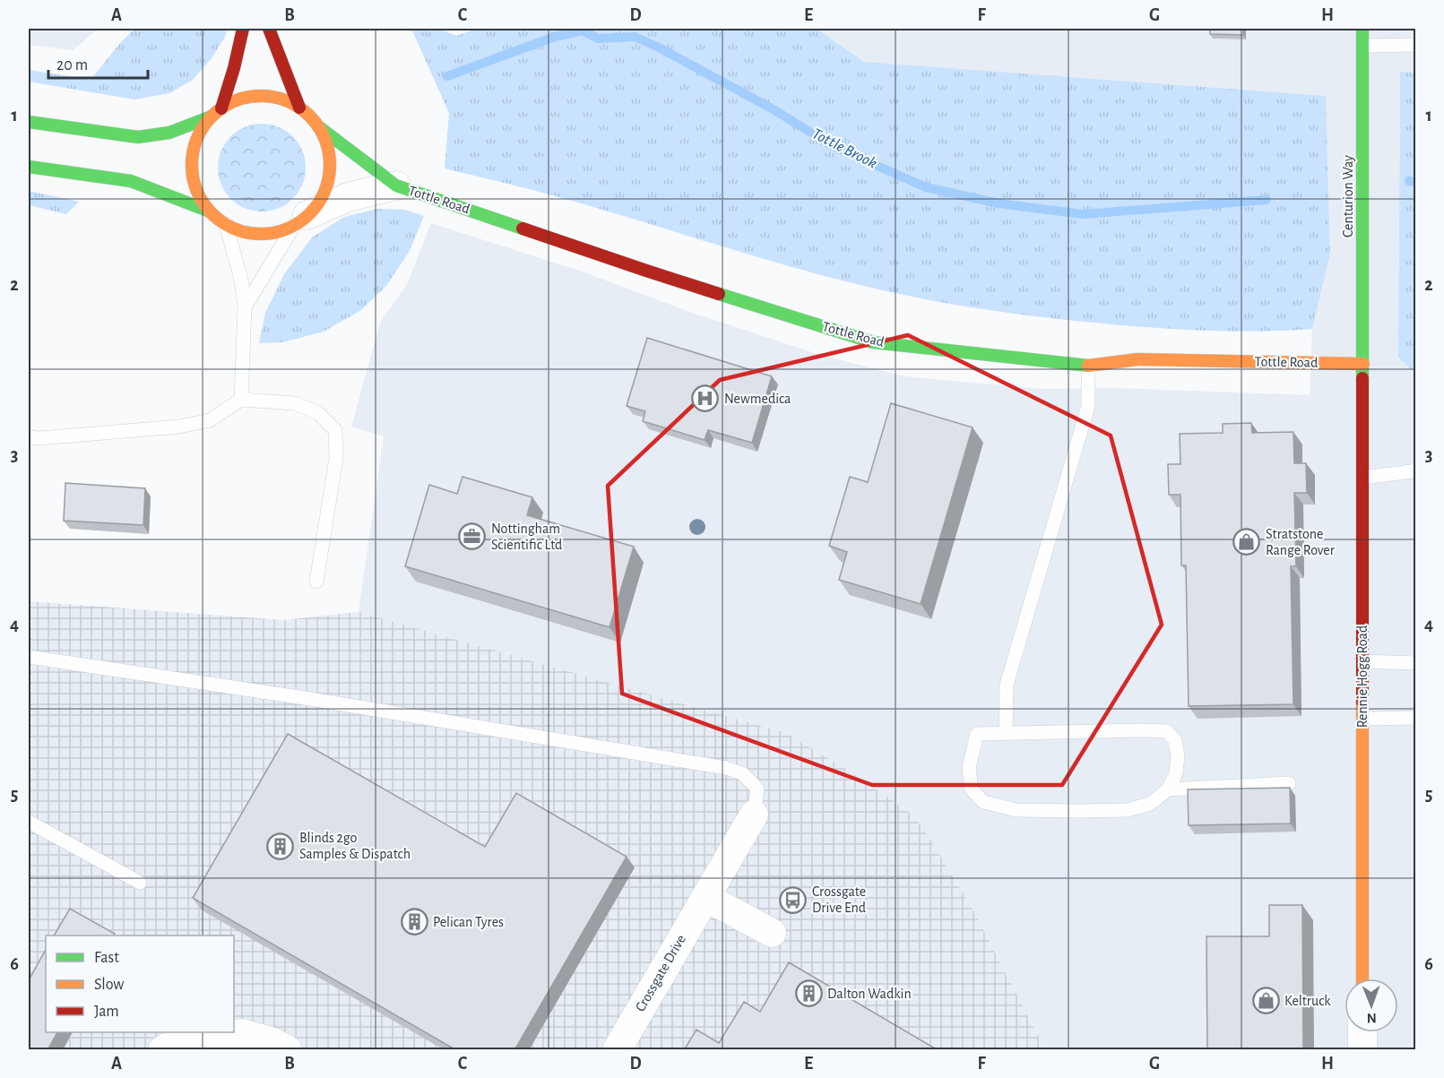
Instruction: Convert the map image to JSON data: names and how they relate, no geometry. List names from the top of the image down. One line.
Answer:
{"streets":{"street":["Centurion Way","Tottle Road","Rennie Hogg Road","Crossgate Drive"]},"crossings":[["Centurion Way","Tottle Road"],["Centurion Way","Rennie Hogg Road"],["Tottle Road","Rennie Hogg Road"]],"water":["Tottle Brook"],"places":{"hospital":["Newmedica"],"office":["Nottingham Scientific Ltd"],"shop":["Stratstone Range Rover","Keltruck"],"building":["Blinds 2go Samples & Dispatch","Pelican Tyres","Dalton Wadkin"],"bus stop":["Crossgate Drive End"]},"legend":["Fast","Slow","Jam"],"scale_bar":"20 m","north":"bottom","grid":{"columns":["A","B","C","D","E","F","G","H"],"rows":["1","2","3","4","5","6"]}}
